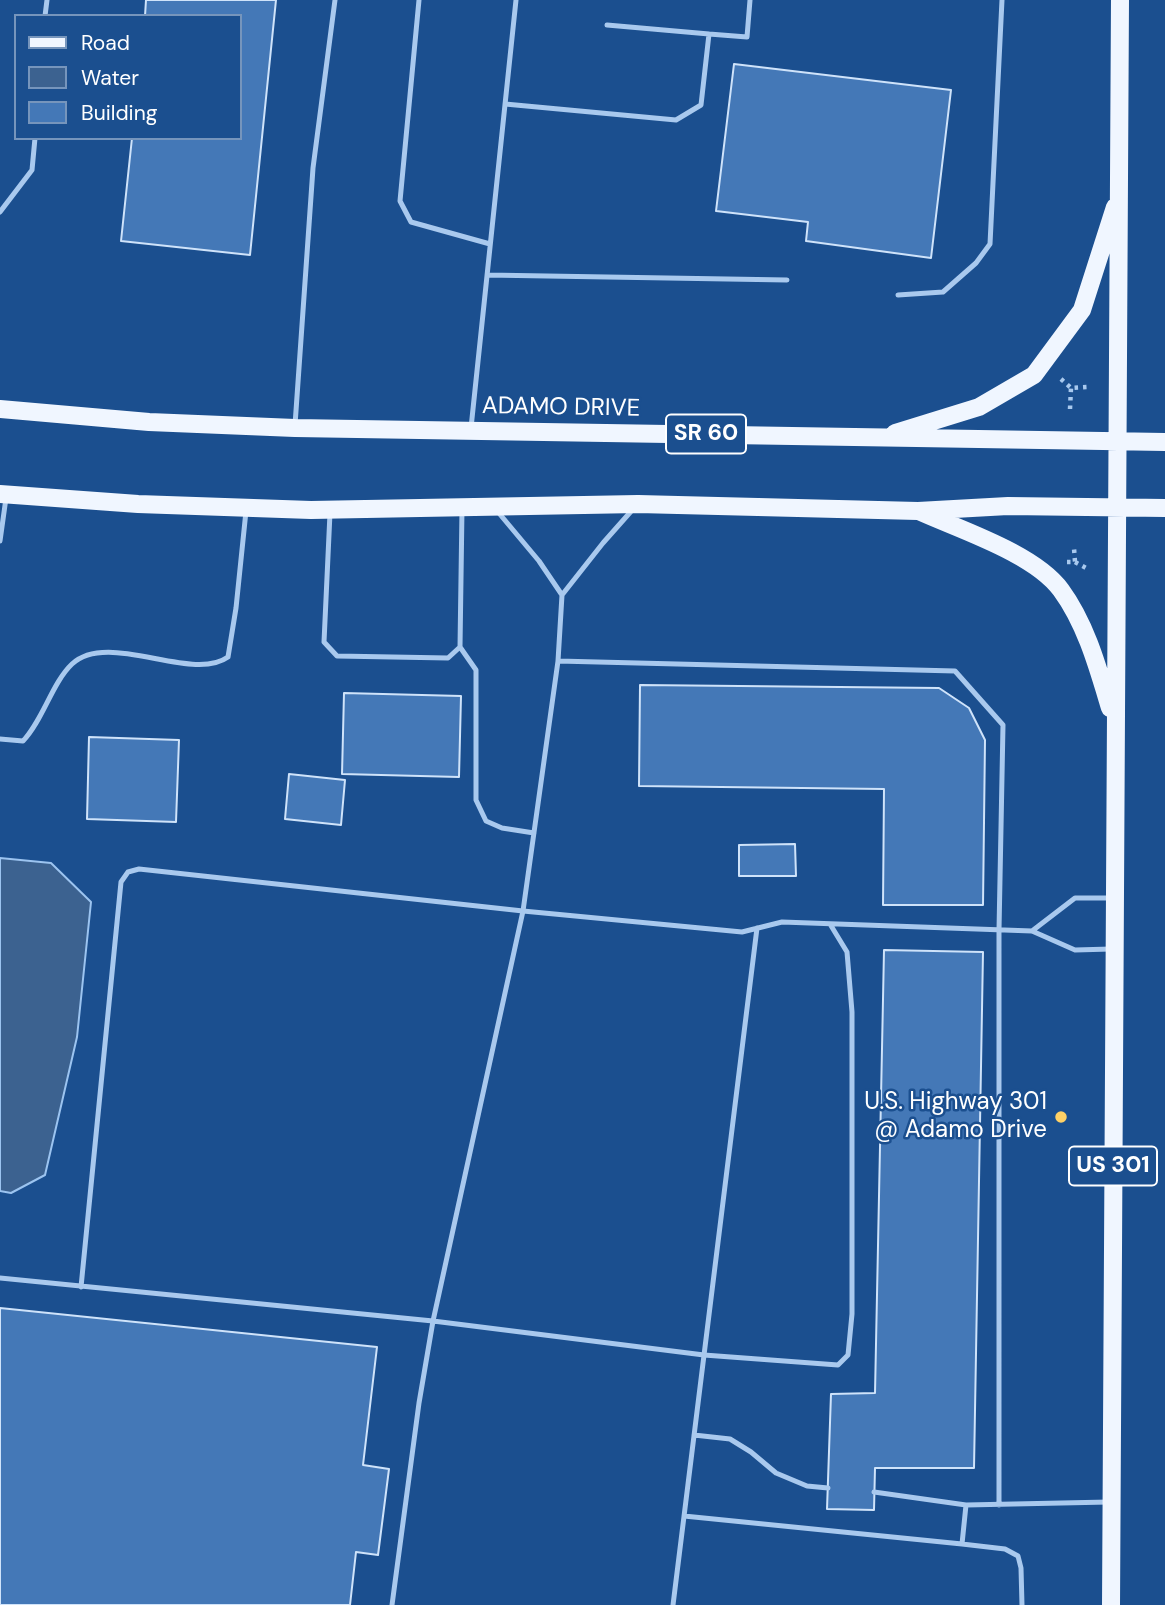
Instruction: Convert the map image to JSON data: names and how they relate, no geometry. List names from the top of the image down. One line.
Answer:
{"streets":{"main road":["ADAMO DRIVE","SR 60","US 301"]},"crossings":[["ADAMO DRIVE","US 301"]],"places":["U.S. Highway 301 @ Adamo Drive"],"legend":["Road","Water","Building"]}
